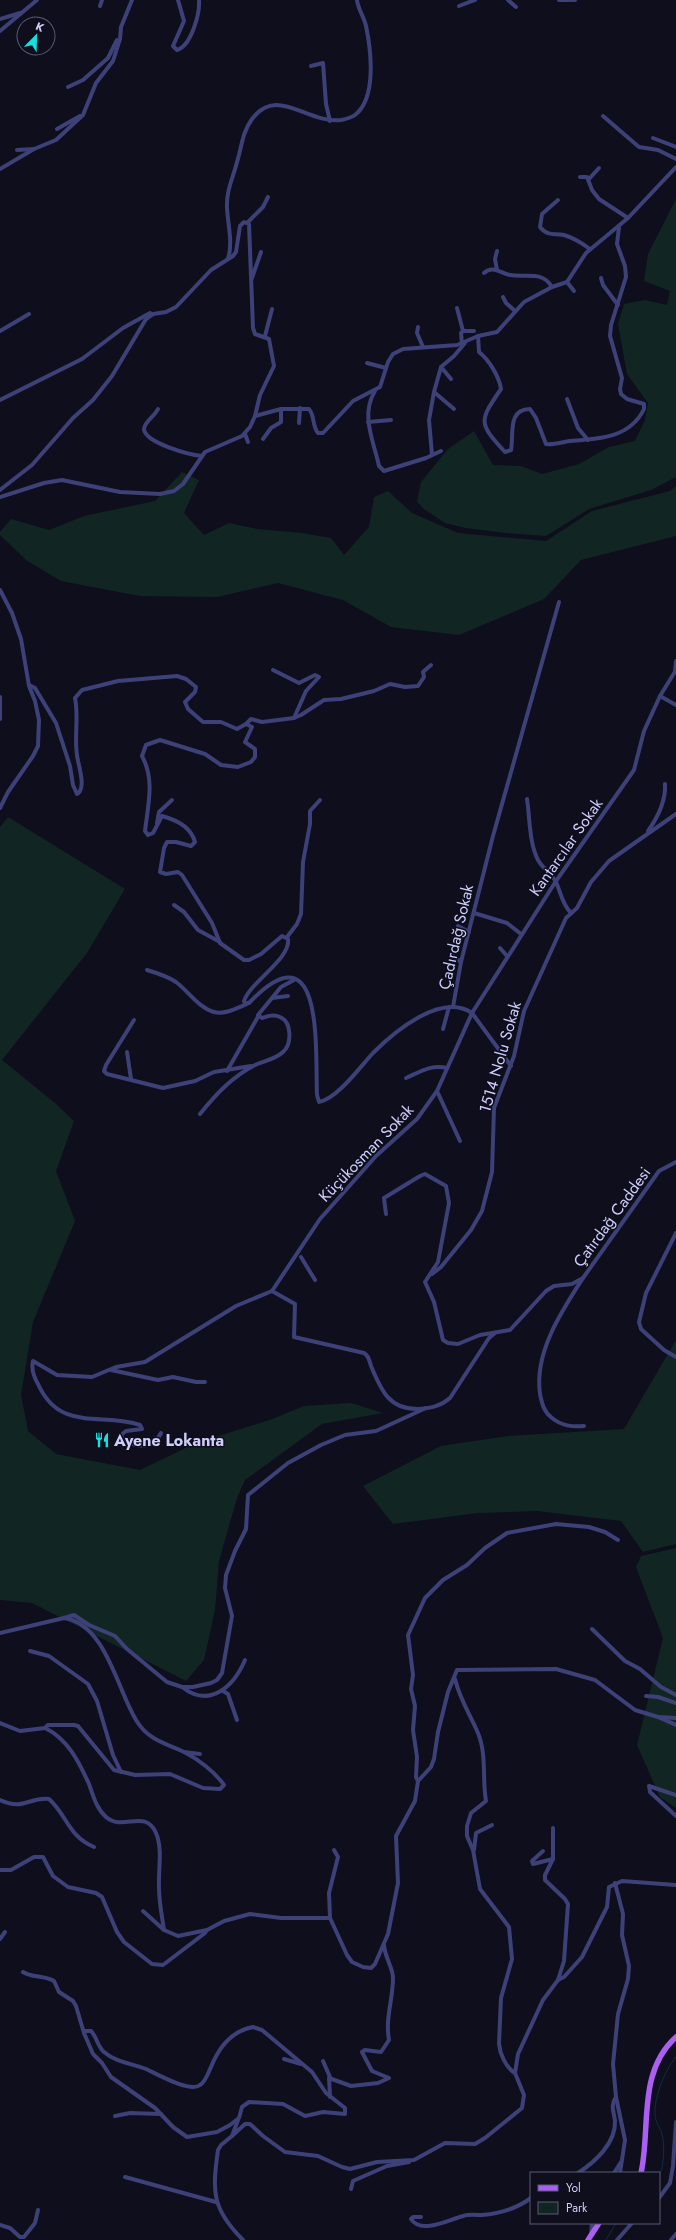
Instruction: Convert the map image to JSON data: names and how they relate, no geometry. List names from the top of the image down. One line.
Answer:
{"streets":{"street":["Kantarcılar Sokak","Çadırdağ Sokak","1514 Nolu Sokak","Küçükosman Sokak","Çatırdağ Caddesi"]},"crossings":[["Kantarcılar Sokak","Küçükosman Sokak"],["1514 Nolu Sokak","Çatırdağ Caddesi"]],"places":{"restaurant":["Ayene Lokanta"]},"legend":["Yol","Park"],"north":"top right"}
